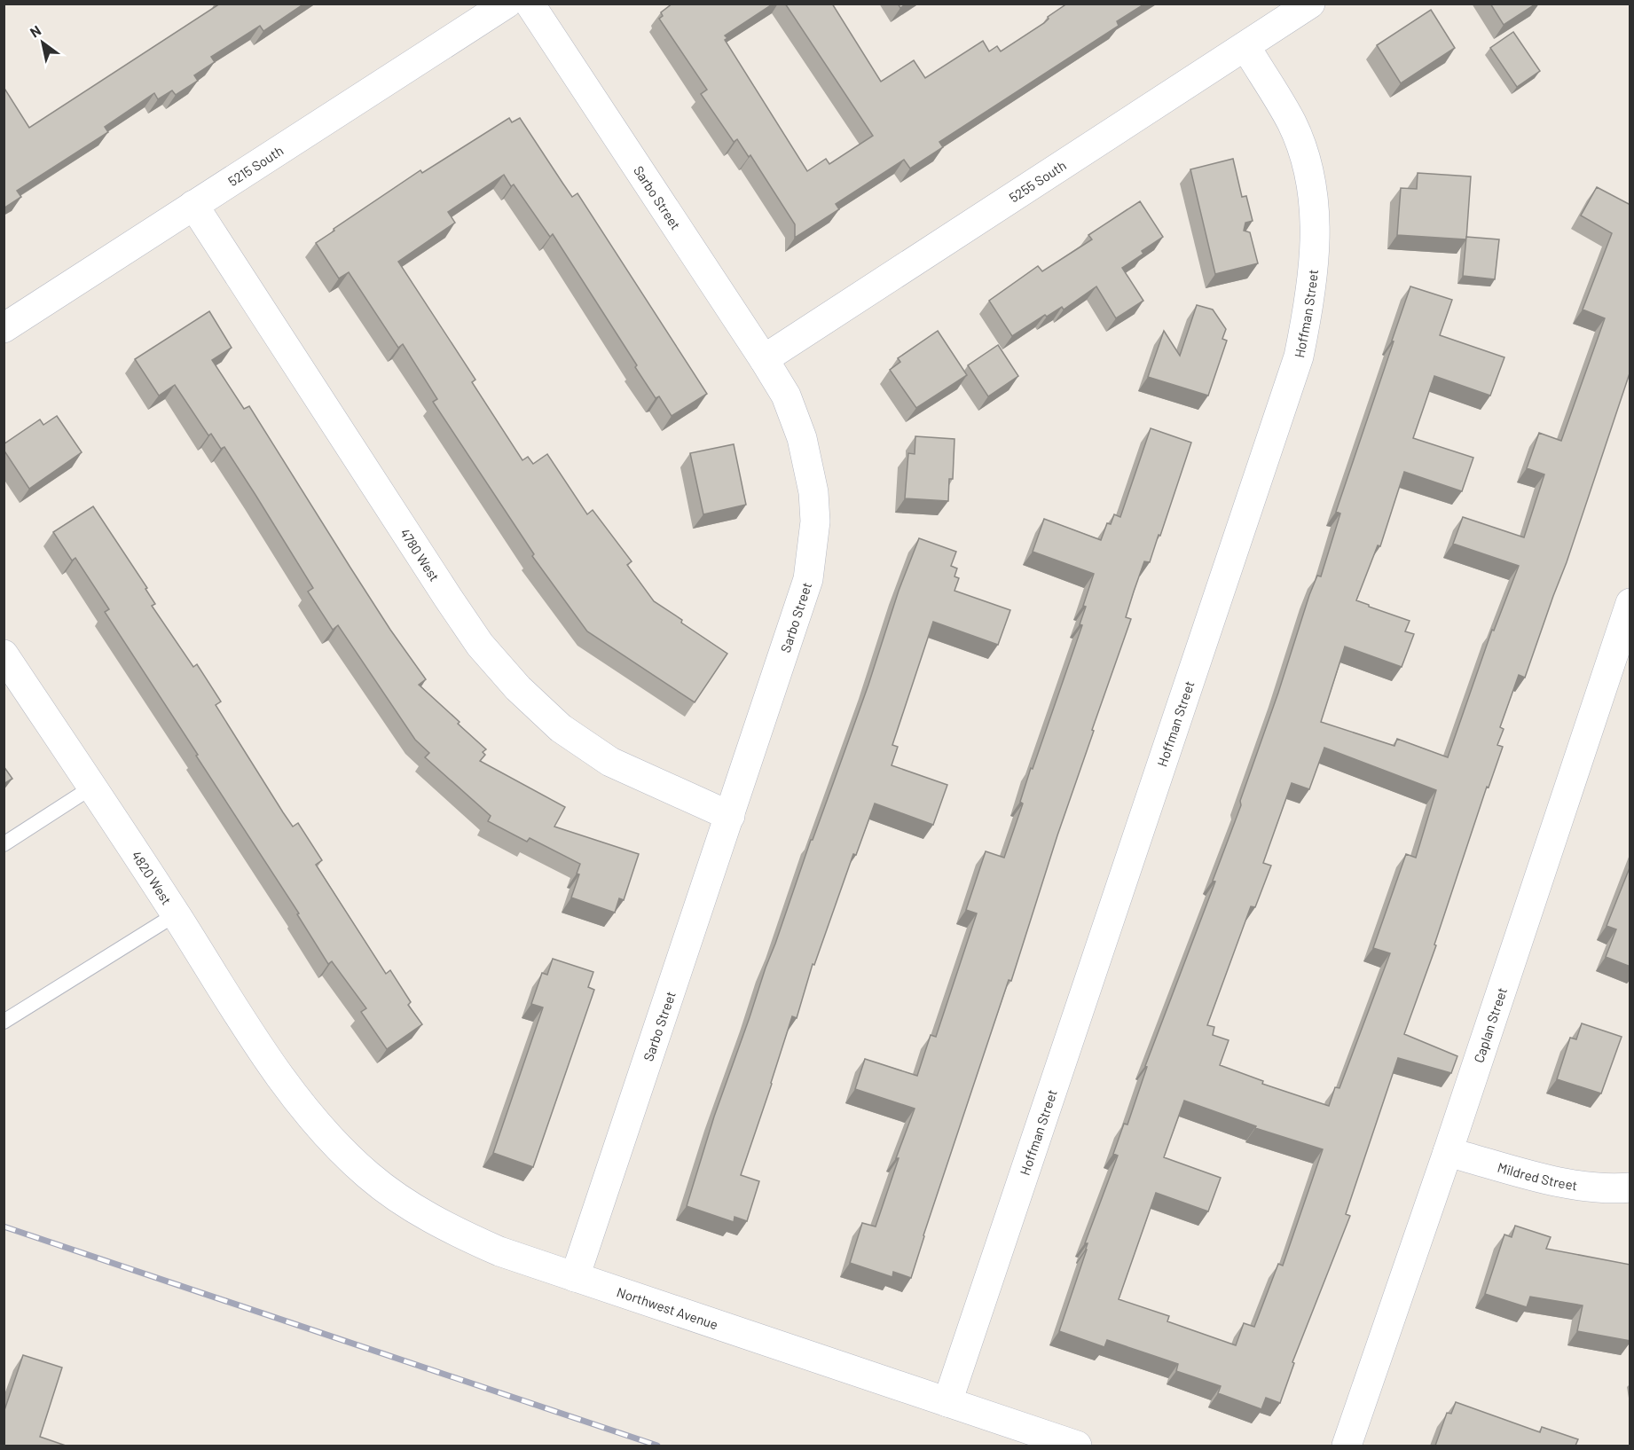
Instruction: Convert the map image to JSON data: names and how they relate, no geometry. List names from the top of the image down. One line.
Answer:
{"streets":{"street":["5215 South","5255 South","Sarbo Street","Hoffman Street","4780 West","4820 West","Caplan Street","Mildred Street","Northwest Avenue"]},"crossings":[["5215 South","4780 West"],["5255 South","Sarbo Street"],["5255 South","Hoffman Street"],["Sarbo Street","4780 West"],["Sarbo Street","Northwest Avenue"],["Hoffman Street","Northwest Avenue"],["4820 West","Northwest Avenue"],["Caplan Street","Mildred Street"]],"north":"top left"}
